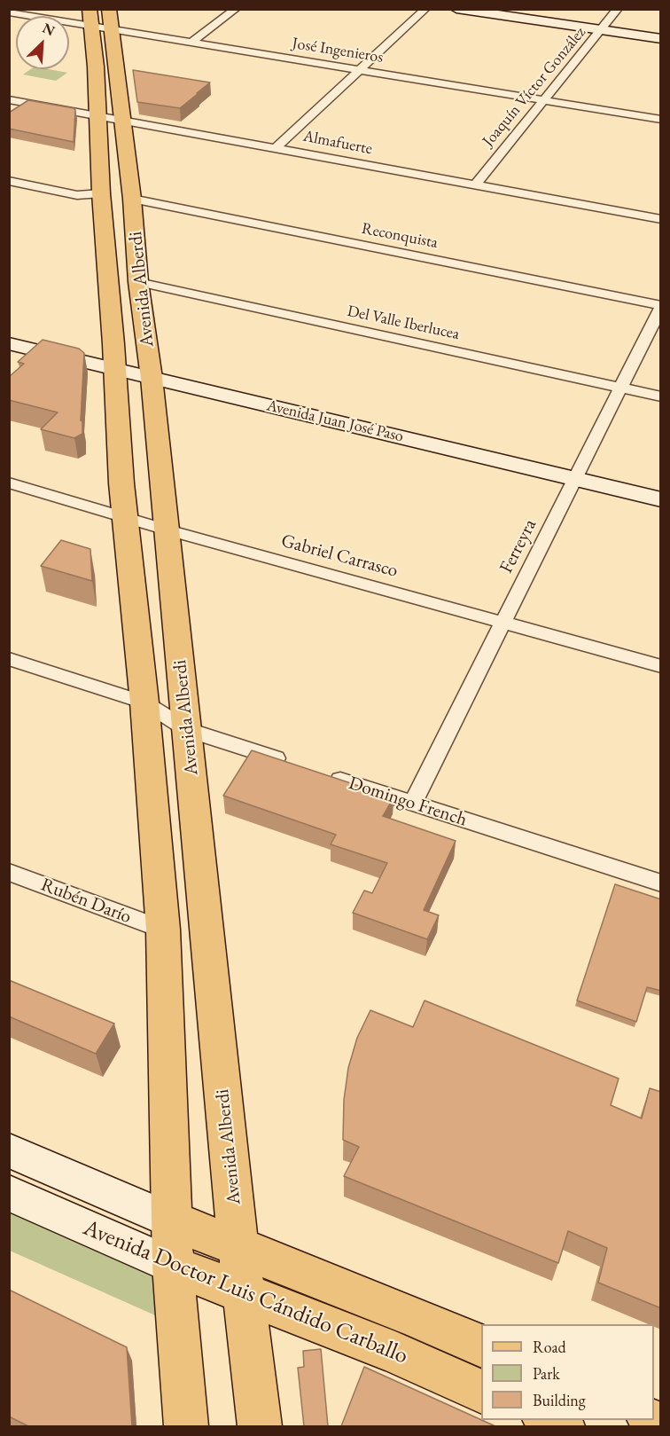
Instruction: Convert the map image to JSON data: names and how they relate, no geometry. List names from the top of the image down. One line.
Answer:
{"streets":{"main road":["Avenida Alberdi","Avenida Doctor Luis Cándido Carballo"],"street":["José Ingenieros","Joaquín Víctor González","Almafuerte","Reconquista","Del Valle Iberlucea","Avenida Juan José Paso","Ferreyra","Gabriel Carrasco","Domingo French","Rubén Darío"]},"crossings":[["José Ingenieros","Joaquín Víctor González"],["José Ingenieros","Avenida Alberdi"],["Joaquín Víctor González","Almafuerte"],["Almafuerte","Avenida Alberdi"],["Reconquista","Avenida Alberdi"],["Reconquista","Ferreyra"],["Avenida Alberdi","Del Valle Iberlucea"],["Avenida Alberdi","Avenida Juan José Paso"],["Avenida Alberdi","Gabriel Carrasco"],["Avenida Alberdi","Rubén Darío"],["Avenida Alberdi","Avenida Doctor Luis Cándido Carballo"],["Del Valle Iberlucea","Ferreyra"],["Avenida Juan José Paso","Ferreyra"],["Ferreyra","Gabriel Carrasco"],["Ferreyra","Domingo French"]],"legend":["Road","Park","Building"],"north":"top right"}
